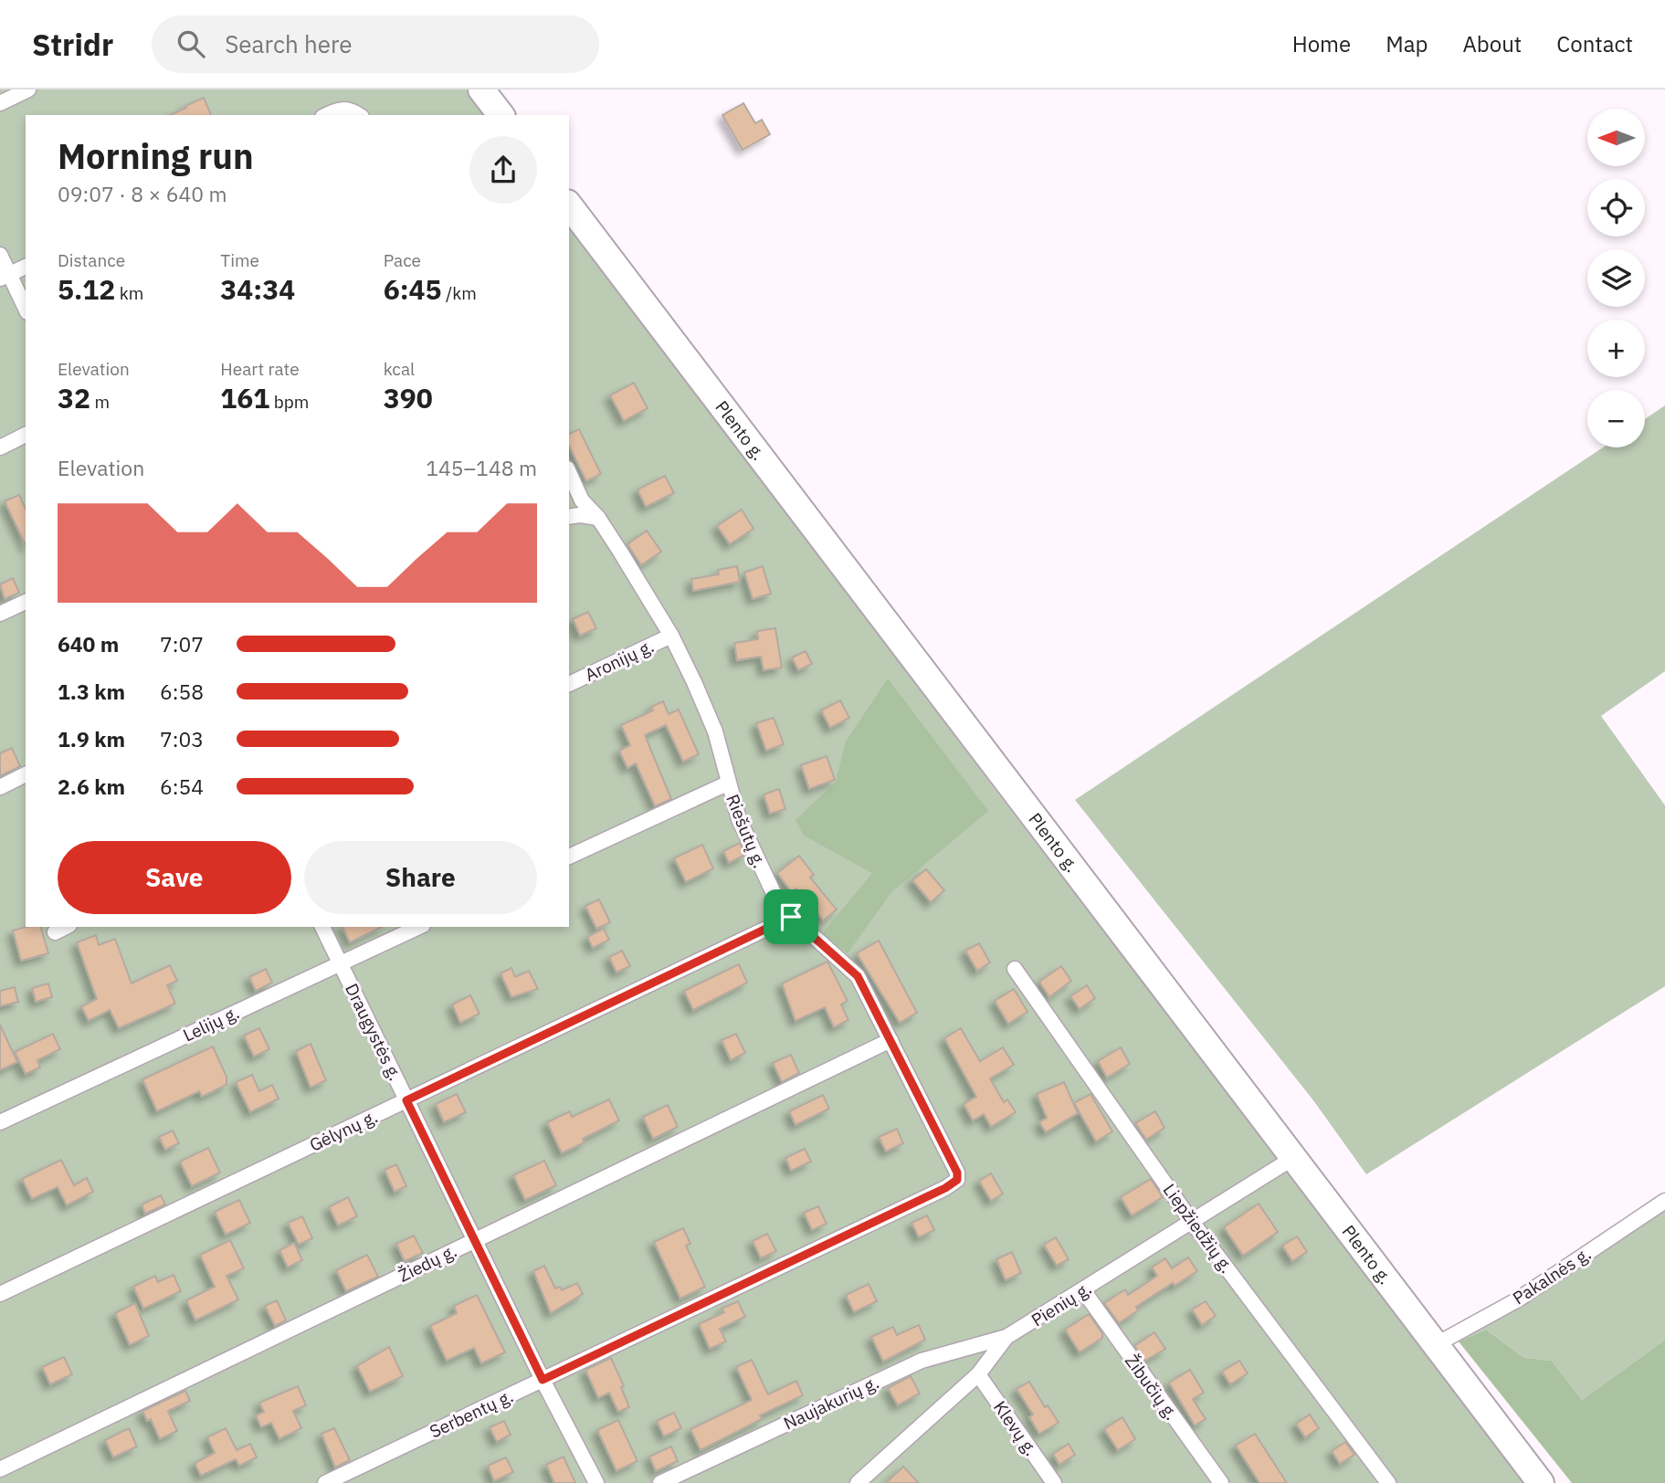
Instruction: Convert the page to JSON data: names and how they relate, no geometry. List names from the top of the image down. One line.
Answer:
{"streets":{"highway":["Plento g."],"street":["Aronijų g.","Riešutų g.","Lelijų g.","Draugystės g.","Gėlynų g.","Liepžiedžių g.","Žiedų g.","Pakalnės g.","Pienių g.","Žibučių g.","Naujakurių g.","Serbentų g.","Klevų g."]},"crossings":[["Plento g.","Pakalnės g."],["Plento g.","Pienių g."],["Aronijų g.","Riešutų g."],["Riešutų g.","Gėlynų g."],["Riešutų g.","Žiedų g."],["Riešutų g.","Serbentų g."],["Lelijų g.","Draugystės g."],["Draugystės g.","Gėlynų g."],["Draugystės g.","Žiedų g."],["Draugystės g.","Serbentų g."],["Liepžiedžių g.","Pienių g."],["Pienių g.","Žibučių g."],["Pienių g.","Naujakurių g."],["Pienių g.","Klevų g."]],"north":"left","page":{"header":"Stridr","search":"Search here","nav":["Home","Map","About","Contact"],"map_buttons":["+","−"],"heading":["Morning run","09:07 · 8 × 640 m"],"stats":[["Distance","5.12 km"],["Time","34:34"],["Pace","6:45 /km"],["Elevation","32 m"],["Heart rate","161 bpm"],["kcal","390"]],"chart":["Elevation","145–148 m"],"list":[{"name":"640 m","note":"7:07"},{"name":"1.3 km","note":"6:58"},{"name":"1.9 km","note":"7:03"},{"name":"2.6 km","note":"6:54"}],"buttons":["Save","Share"]}}
